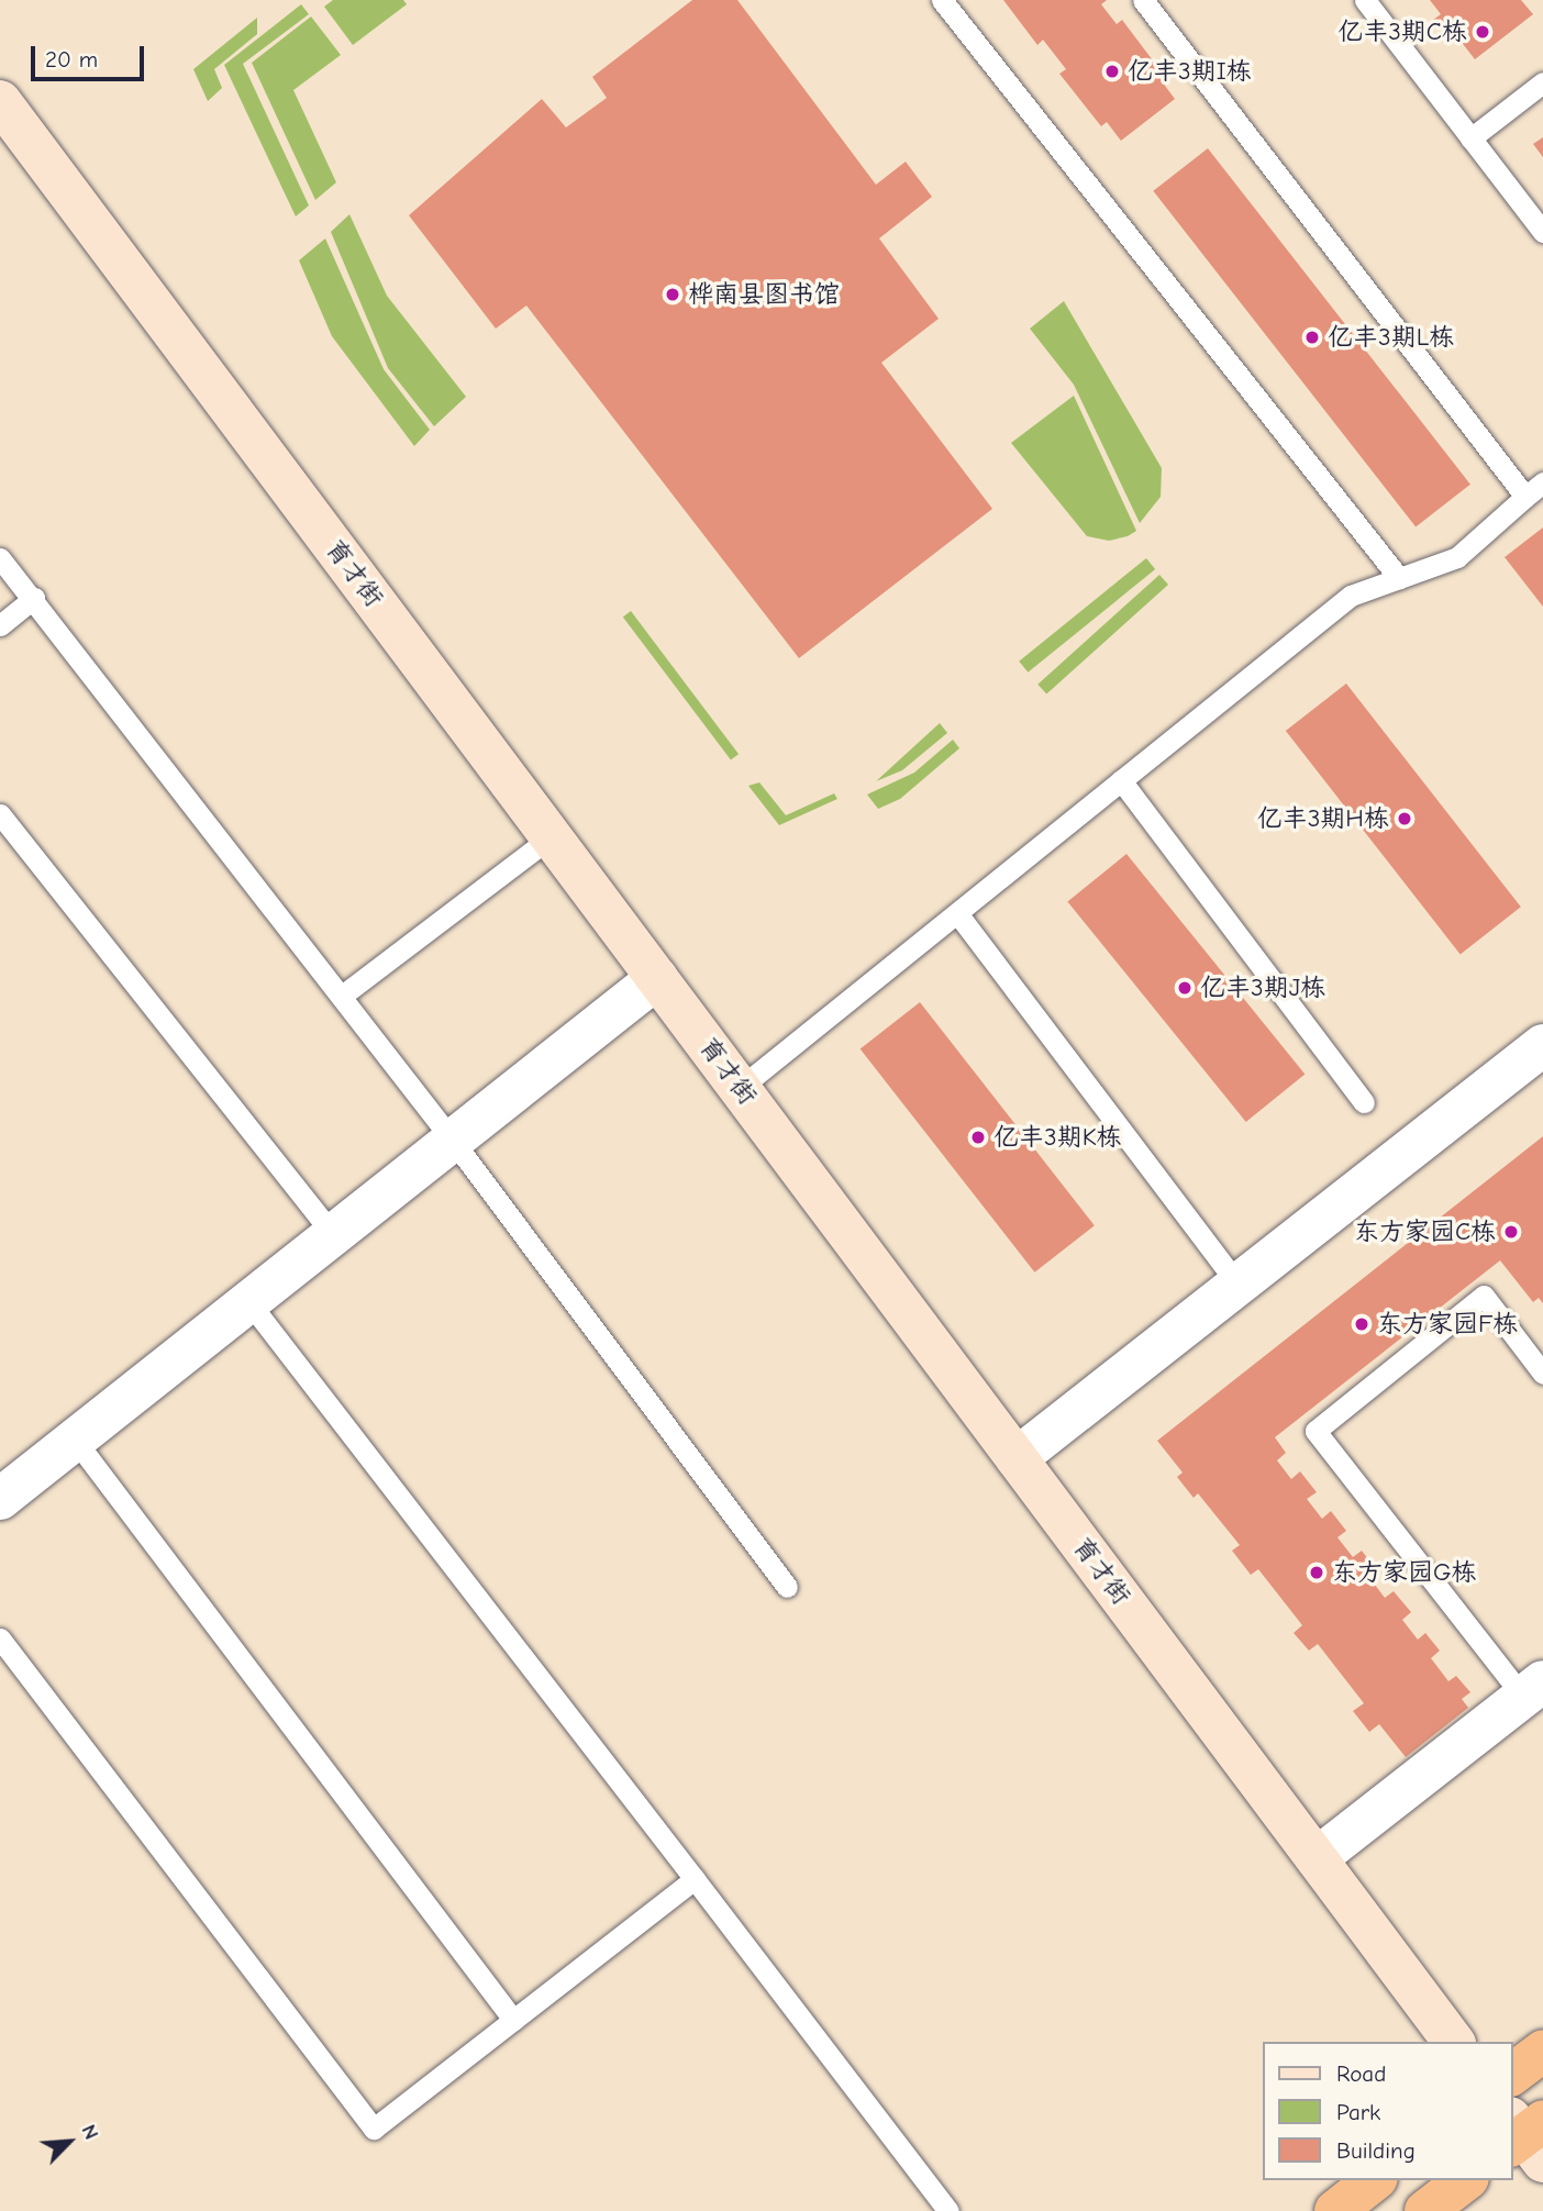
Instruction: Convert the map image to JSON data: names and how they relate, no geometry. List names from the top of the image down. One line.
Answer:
{"streets":{"street":["育才街"]},"places":["亿丰3期C栋","亿丰3期I栋","桦南县图书馆","亿丰3期L栋","亿丰3期H栋","亿丰3期J栋","亿丰3期K栋","东方家园C栋","东方家园F栋","东方家园G栋"],"legend":["Road","Park","Building"],"scale_bar":"20 m","north":"top right"}
